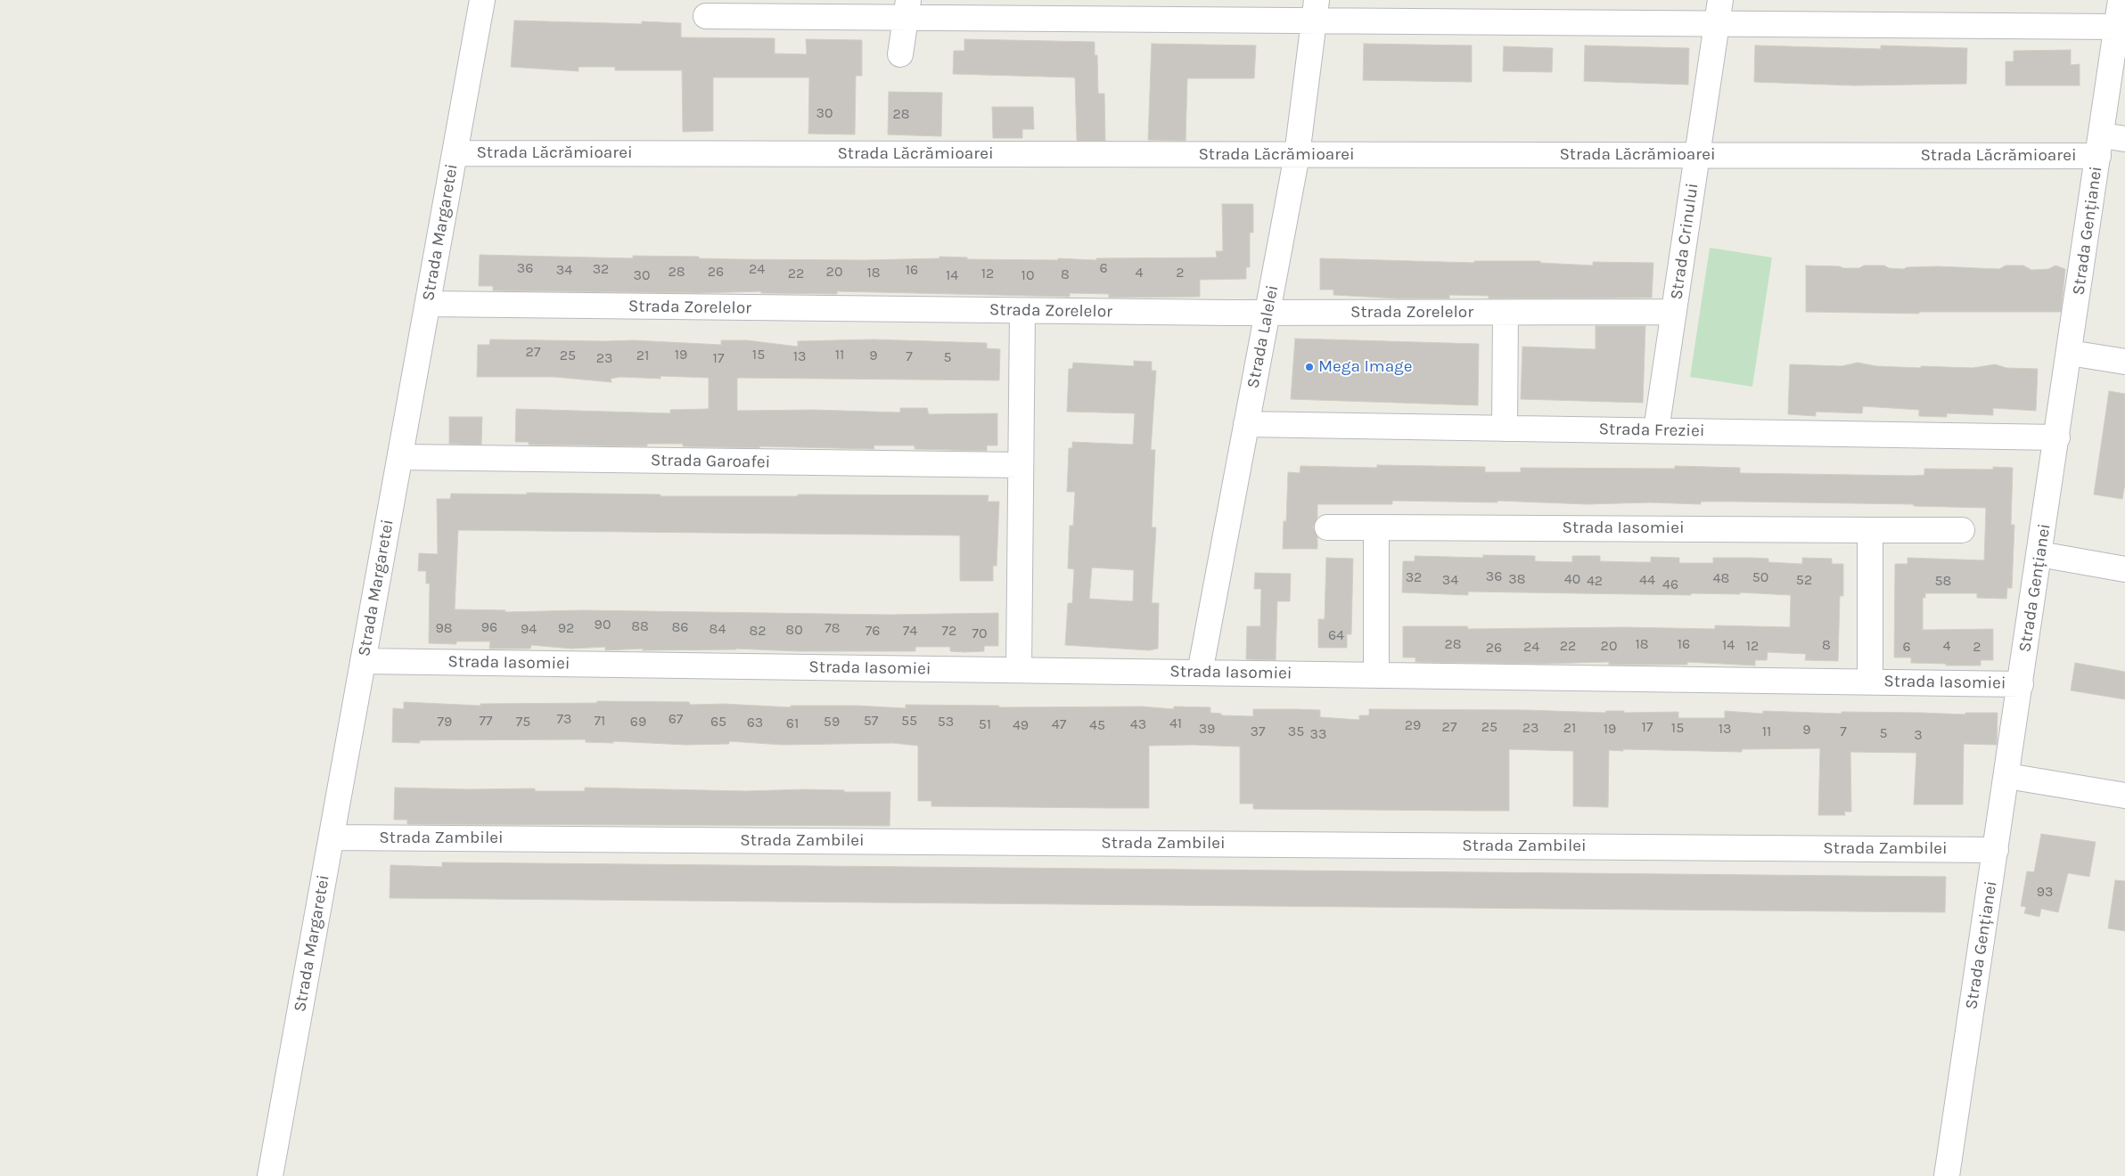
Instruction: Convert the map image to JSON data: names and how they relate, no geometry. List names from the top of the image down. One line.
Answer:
{"streets":{"street":["Strada Lăcrămioarei","Strada Gențianei","Strada Margaretei","Strada Crinului","Strada Zorelelor","Strada Lalelei","Strada Freziei","Strada Garoafei","Strada Iasomiei","Strada Zambilei"]},"crossings":[["Strada Lăcrămioarei","Strada Gențianei"],["Strada Lăcrămioarei","Strada Margaretei"],["Strada Lăcrămioarei","Strada Crinului"],["Strada Lăcrămioarei","Strada Lalelei"],["Strada Gențianei","Strada Freziei"],["Strada Gențianei","Strada Iasomiei"],["Strada Gențianei","Strada Zambilei"],["Strada Margaretei","Strada Zorelelor"],["Strada Margaretei","Strada Garoafei"],["Strada Margaretei","Strada Iasomiei"],["Strada Margaretei","Strada Zambilei"],["Strada Crinului","Strada Zorelelor"],["Strada Crinului","Strada Freziei"],["Strada Zorelelor","Strada Lalelei"],["Strada Lalelei","Strada Freziei"],["Strada Lalelei","Strada Iasomiei"]],"places":["Mega Image"],"house_numbers":["30","28","36","6","32","24","34","16","28","26","20","18","4","2","22","12","8","30","14","10","27","19","15","11","25","21","9","13","7","5","23","17","36","32","50","48","38","40","34","44","52","42","58","46","90","88","96","86","98","92","78","94","84","80","82","76","74","72","70","64","28","18","16","14","8","22","20","12","4","24","6","2","26","73","67","77","71","57","55","79","75","69","65","59","53","63","61","41","51","47","43","49","45","29","27","25","17","23","21","15","39","19","13","9","37","35","11","7","5","33","3","93"]}
